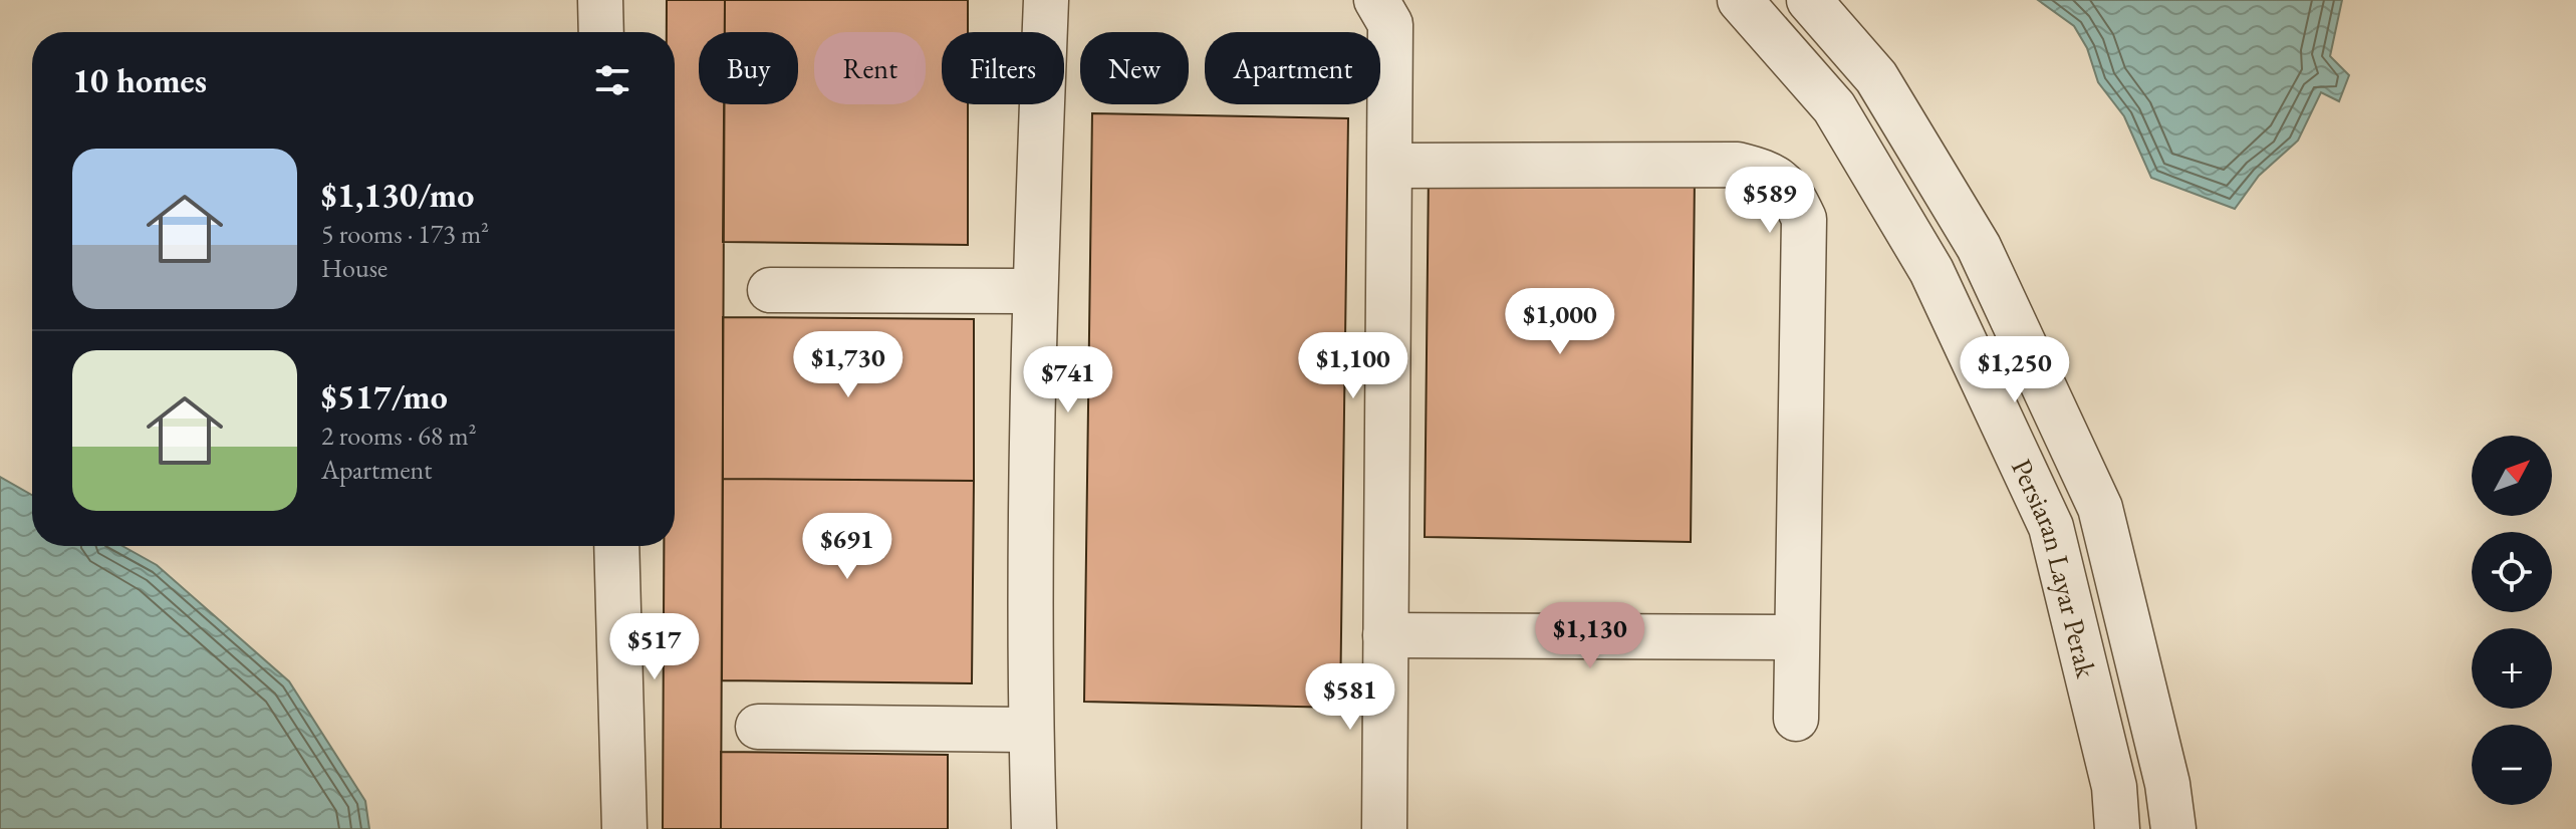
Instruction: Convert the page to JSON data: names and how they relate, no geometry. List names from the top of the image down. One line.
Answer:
{"streets":{"street":["Persiaran Layar Perak"]},"north":"top right","page":{"chip":["Buy","Rent","Filters","New","Apartment"],"heading":"10 homes","list":[{"name":"$1,130/mo","note":"5 rooms · 173 m² · House"},{"name":"$517/mo","note":"2 rooms · 68 m² · Apartment"}],"price":["$589","$1,000","$1,730","$1,100","$1,250","$741","$691","$1,130","$517","$581"],"map_buttons":["+","−"]}}
